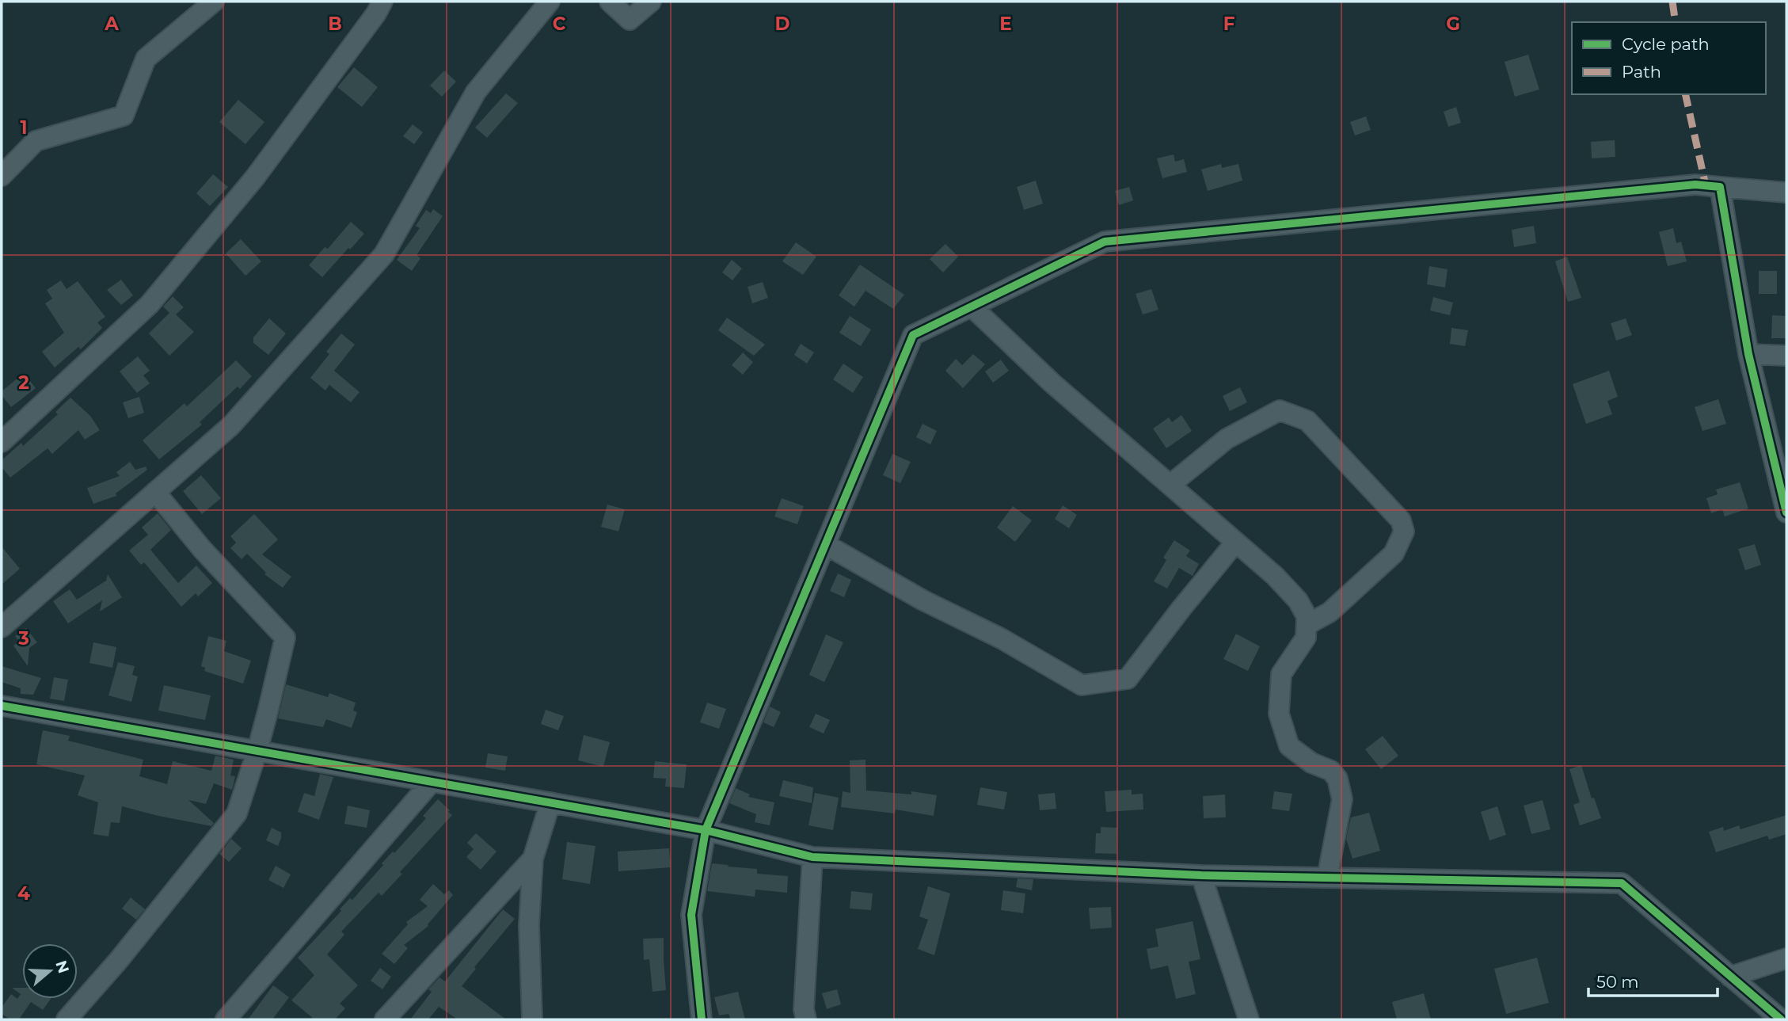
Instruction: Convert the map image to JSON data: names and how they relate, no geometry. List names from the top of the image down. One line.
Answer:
{"legend":["Cycle path","Path"],"scale_bar":"50 m","north":"right","grid":{"columns":["A","B","C","D","E","F","G"],"rows":["1","2","3","4"]}}
